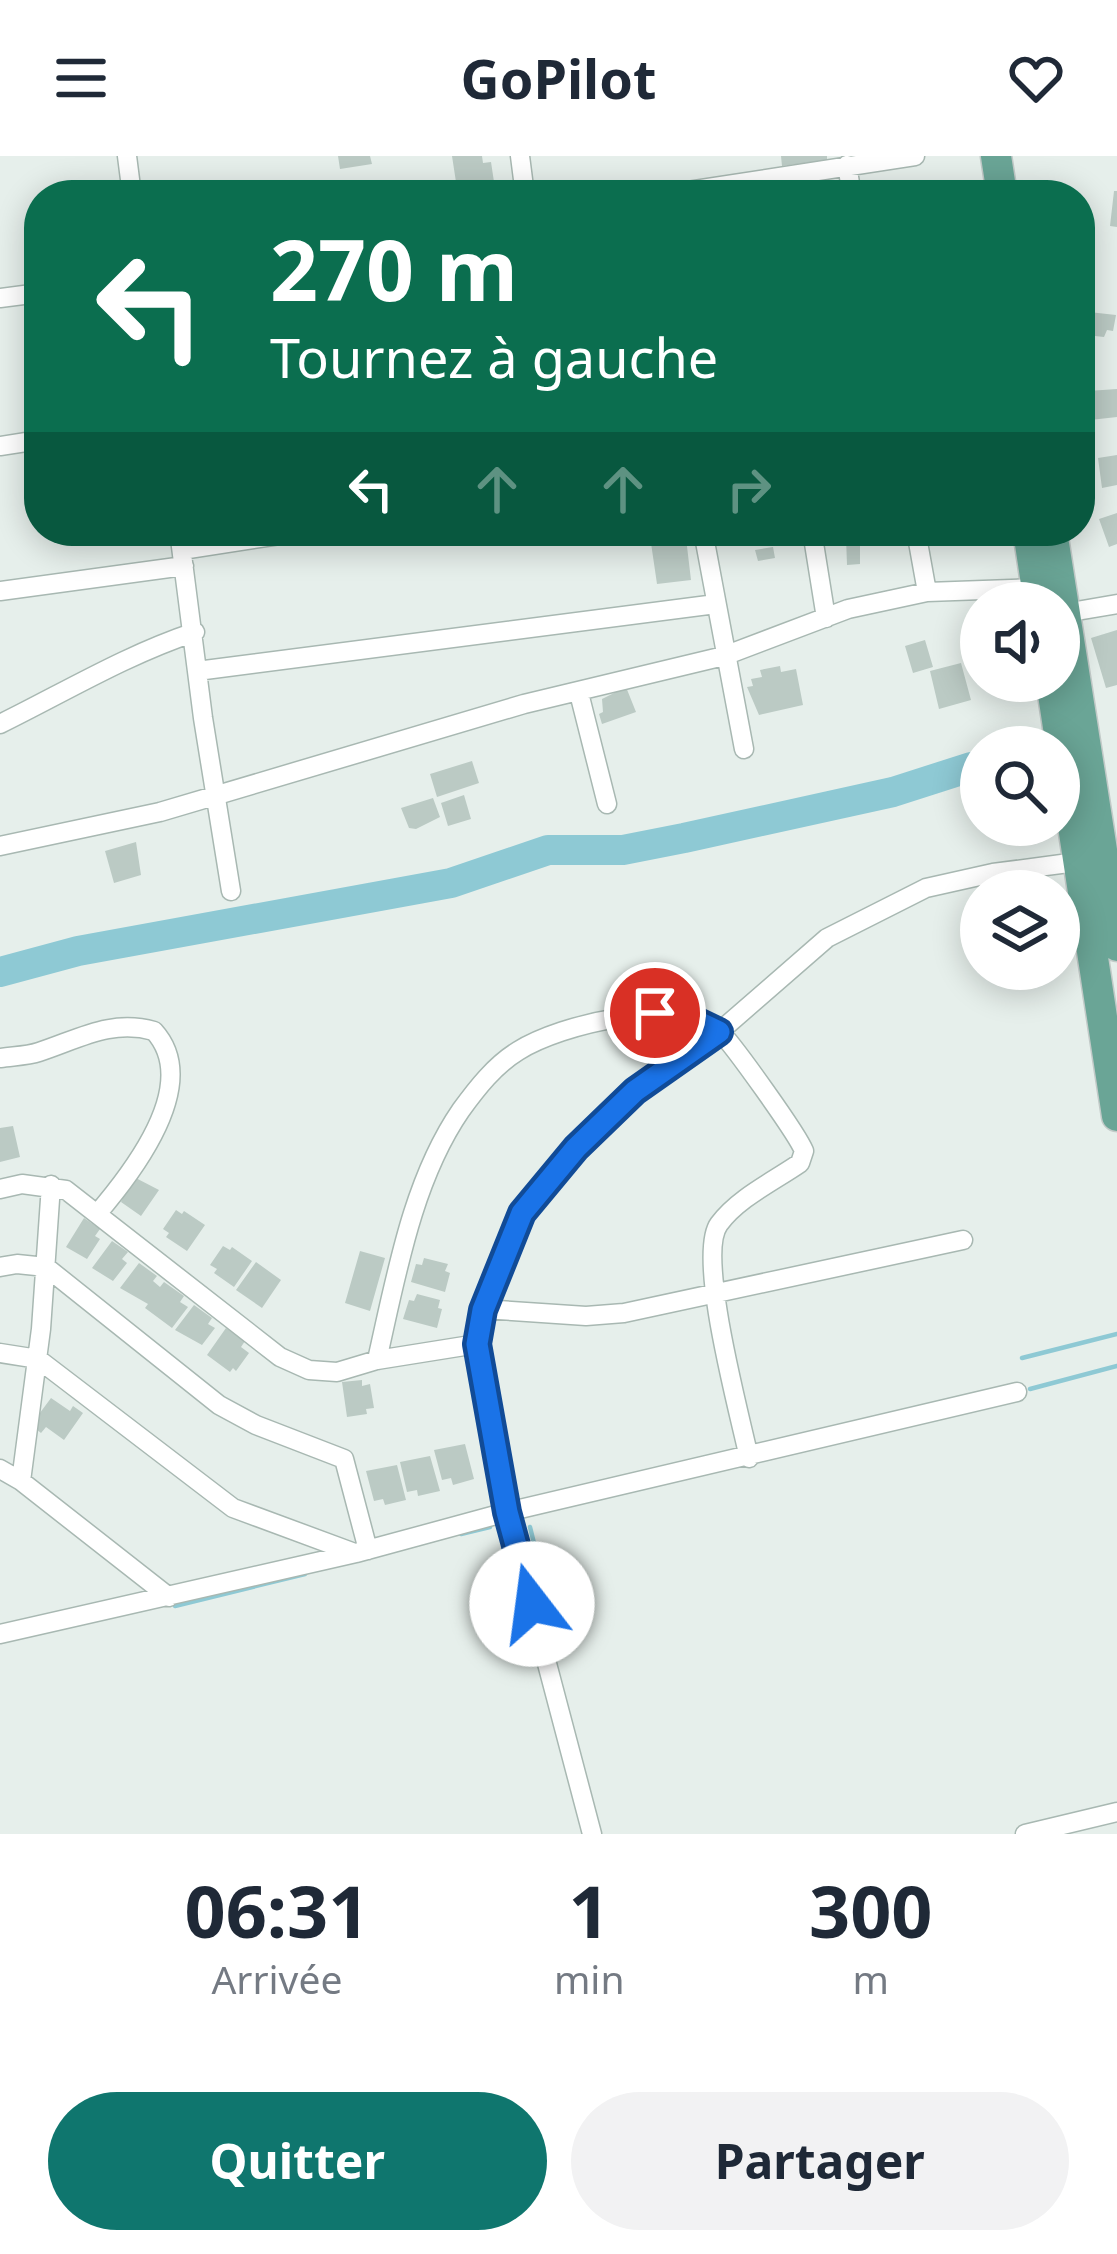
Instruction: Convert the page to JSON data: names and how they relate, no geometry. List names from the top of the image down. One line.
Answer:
{"page":{"header":"GoPilot","turn":["270 m","Tournez à gauche"],"eta":["06:31","Arrivée","1","min","300","m"],"buttons":["Quitter","Partager"]}}
